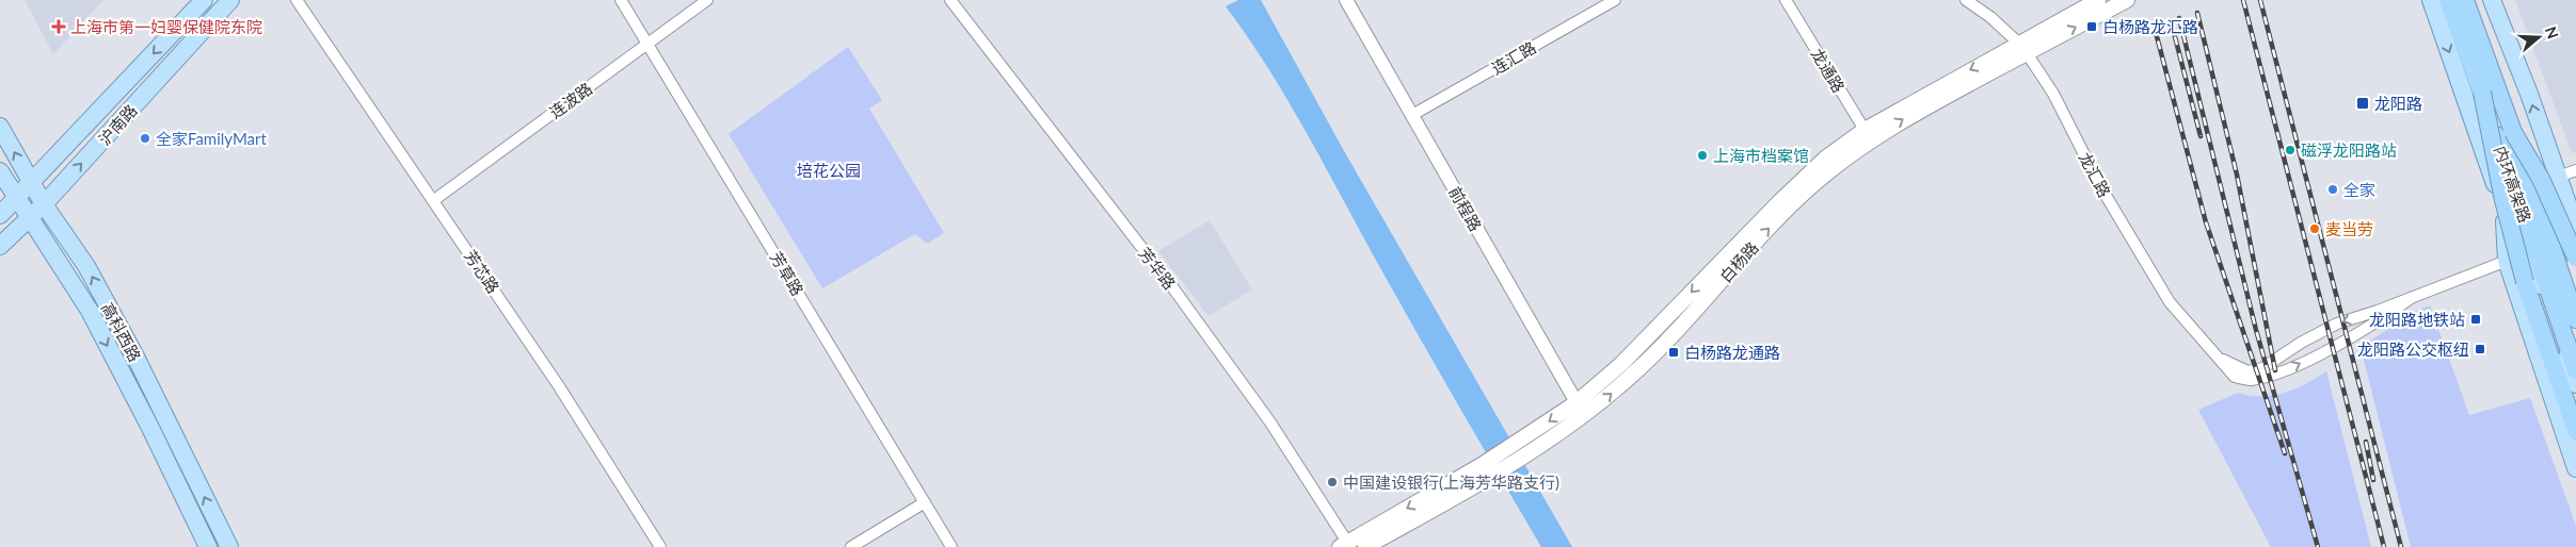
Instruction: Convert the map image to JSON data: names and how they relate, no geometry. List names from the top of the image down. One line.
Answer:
{"streets":{"highway":["内环高架路"],"main road":["沪南路","白杨路","高科西路"],"street":["连汇路","龙通路","连波路","龙汇路","前程路","芳华路","芳芯路","芳草路"]},"crossings":[["连汇路","前程路"],["龙通路","白杨路"],["连波路","芳芯路"],["连波路","芳草路"],["沪南路","高科西路"],["龙汇路","白杨路"],["前程路","白杨路"],["白杨路","芳华路"]],"parks":["培花公园"],"places":{"health":["上海市第一妇婴保健院东院"],"transit":["白杨路龙汇路","龙阳路","龙阳路地铁站","龙阳路公交枢纽","白杨路龙通路"],"other":["全家FamilyMart","磁浮龙阳路站","上海市档案馆","全家","麦当劳","中国建设银行(上海芳华路支行)"]},"north":"right"}
